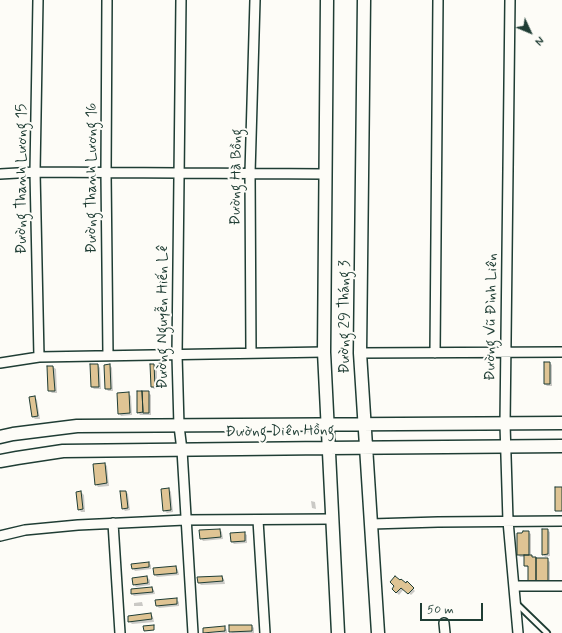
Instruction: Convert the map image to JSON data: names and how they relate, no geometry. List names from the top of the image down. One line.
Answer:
{"streets":{"street":["Đường Hà Bồng","Đường Thanh Lương 16","Đường Thanh Lương 15","Đường Nguyễn Hiến Lê","Đường 29 Tháng 3","Đường Vũ Đình Liên","Đường Diên Hồng"]},"crossings":[["Đường Nguyễn Hiến Lê","Đường Diên Hồng"],["Đường 29 Tháng 3","Đường Diên Hồng"],["Đường Vũ Đình Liên","Đường Diên Hồng"]],"scale_bar":"50 m","north":"bottom right"}
